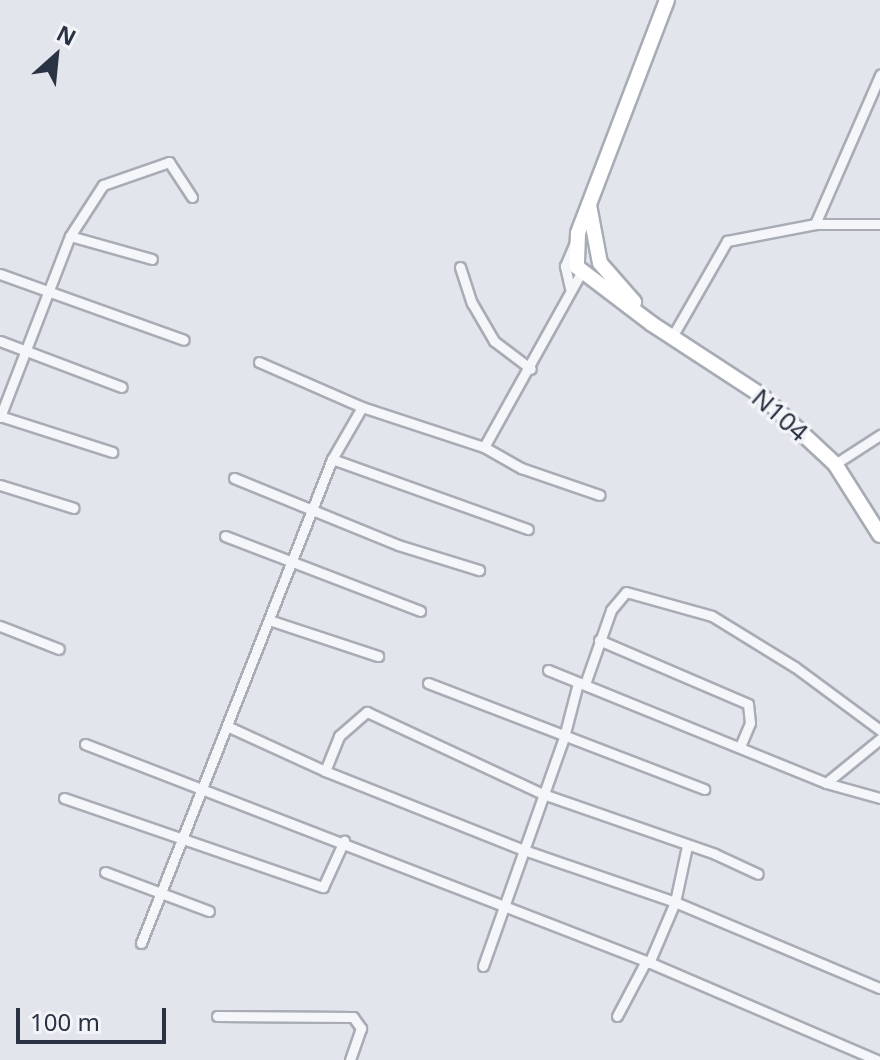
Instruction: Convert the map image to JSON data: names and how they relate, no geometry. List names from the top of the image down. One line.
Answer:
{"streets":{"street":["N104"]},"scale_bar":"100 m","north":"top right"}
